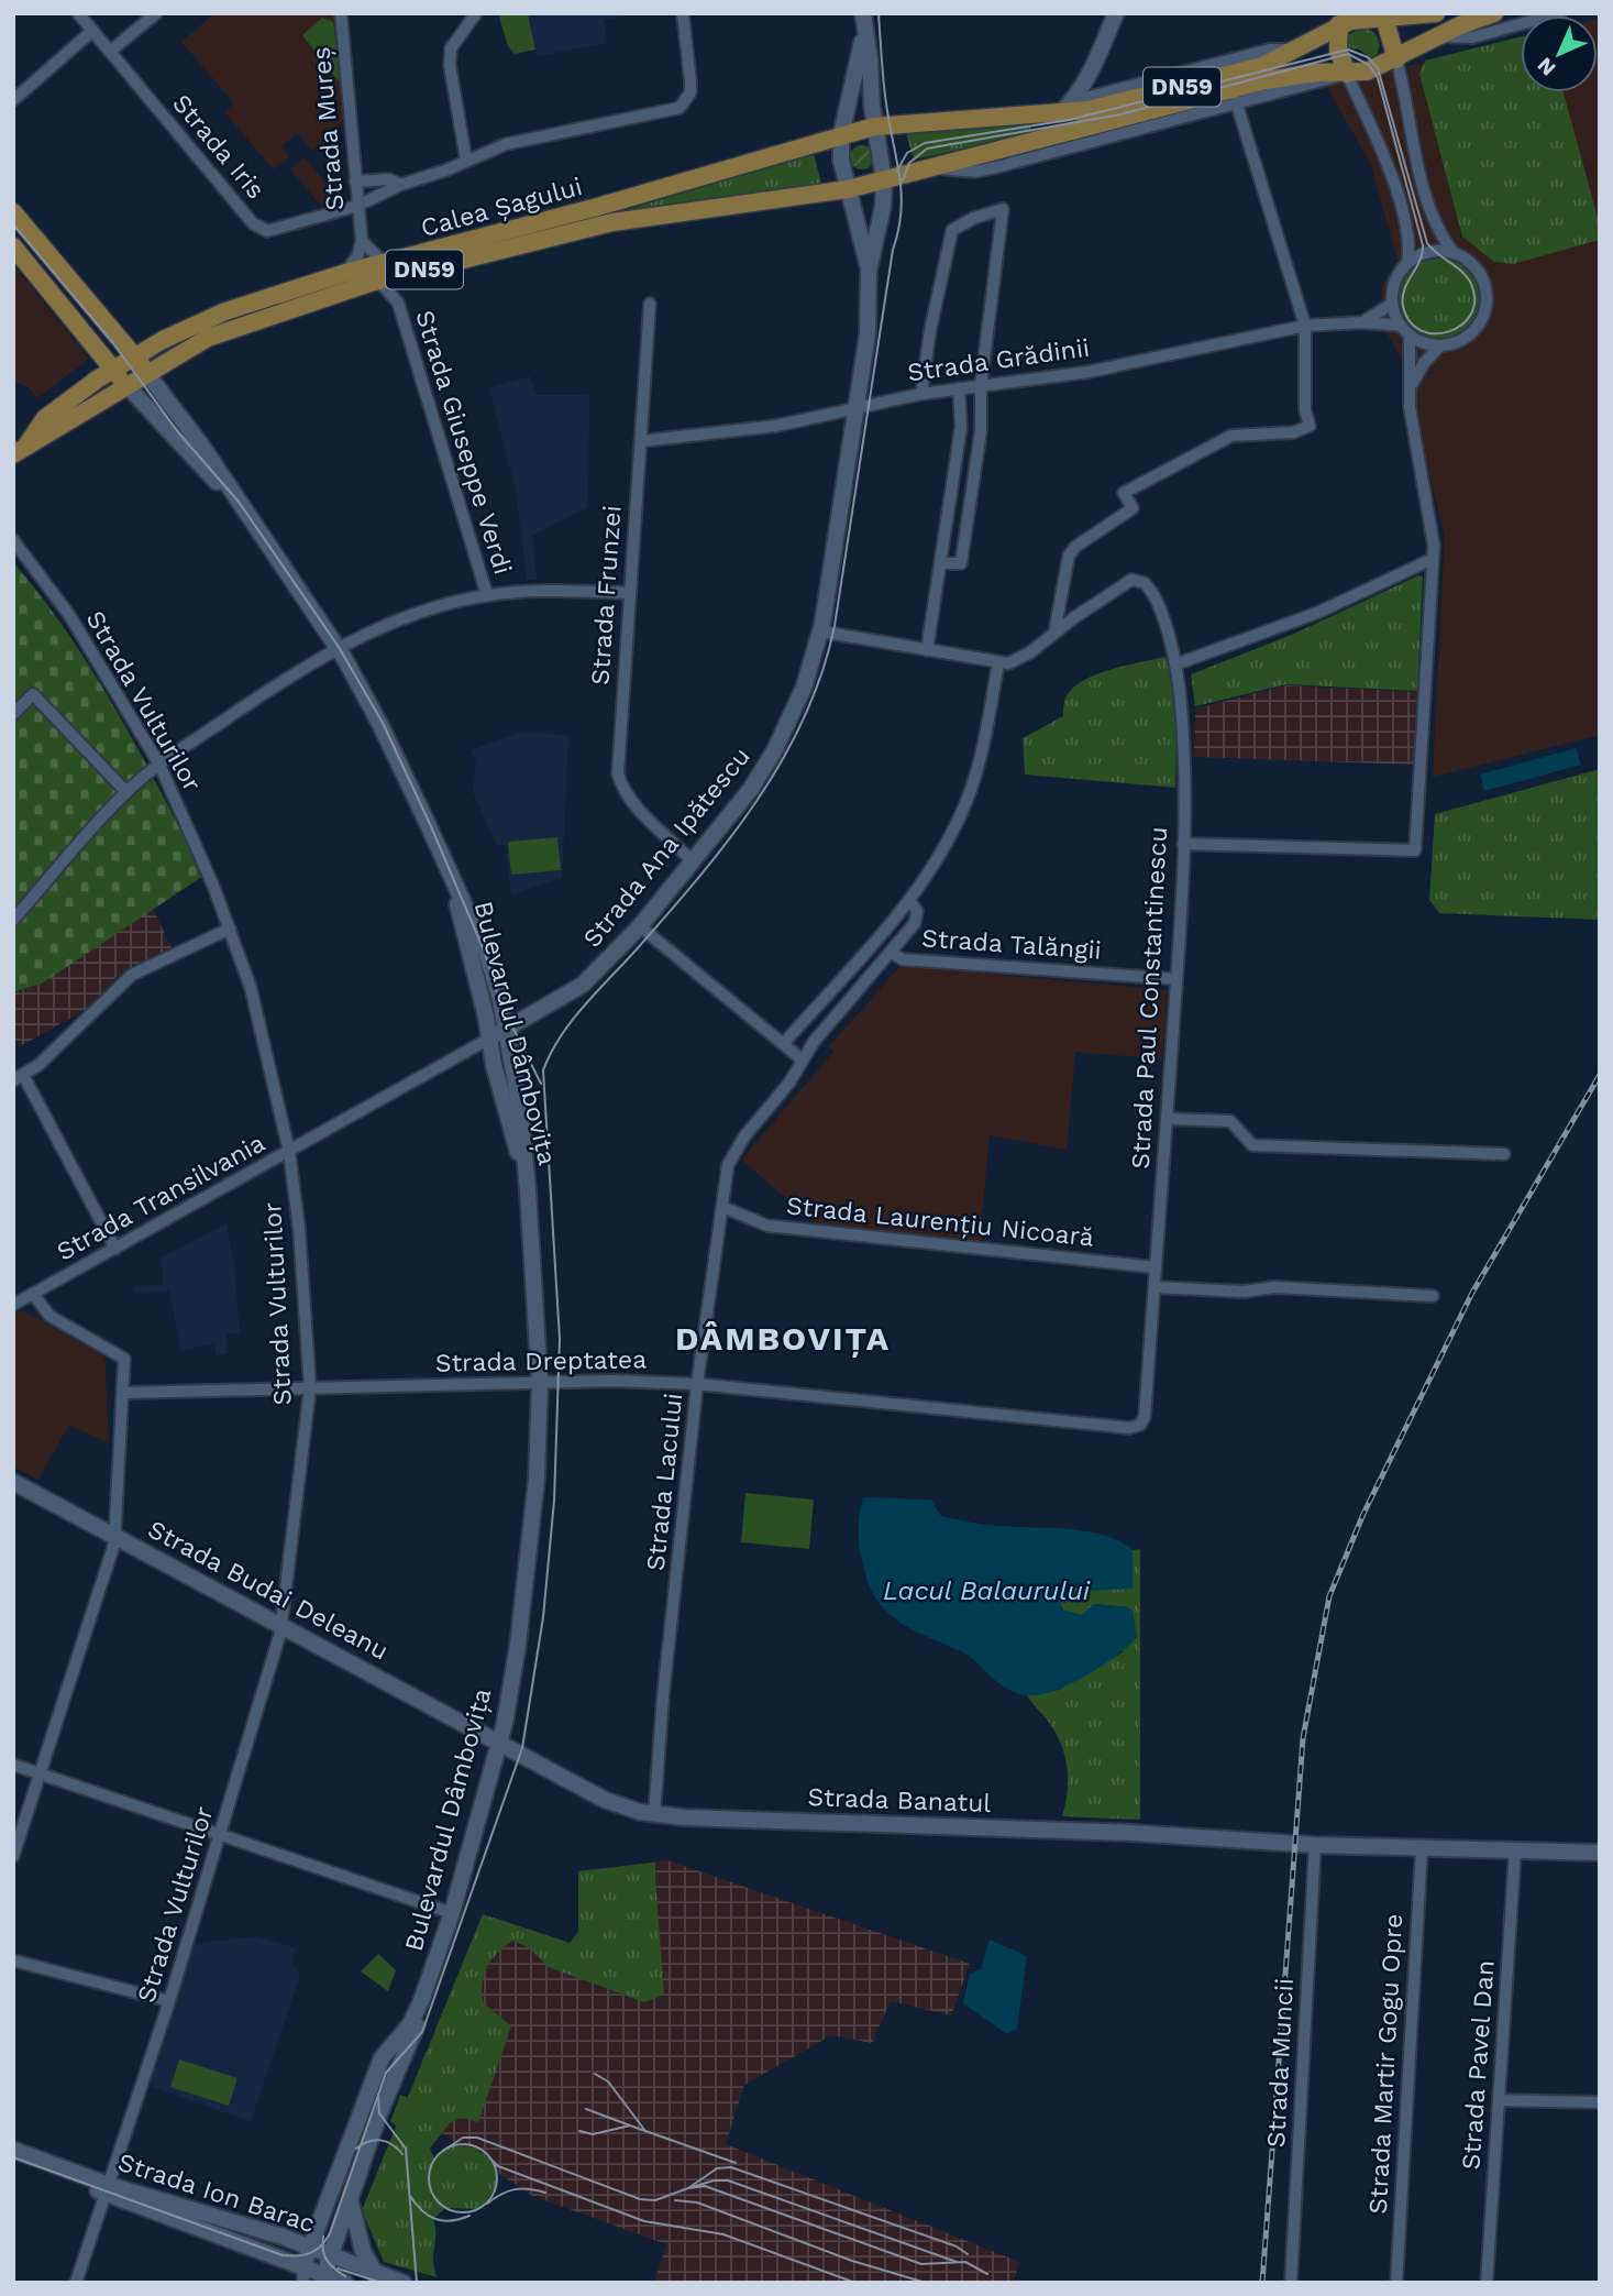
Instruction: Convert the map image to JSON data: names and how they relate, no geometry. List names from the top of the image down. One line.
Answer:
{"streets":{"main road":["DN59","Calea Șagului","Strada Ana Ipătescu","Bulevardul Dâmbovița","Strada Budai Deleanu","Strada Banatul","Strada Ion Barac"],"street":["Strada Mureș","Strada Iris","Strada Grădinii","Strada Giuseppe Verdi","Strada Frunzei","Strada Vulturilor","Strada Talăngii","Strada Paul Constantinescu","Strada Transilvania","Strada Laurențiu Nicoară","Strada Dreptatea","Strada Lacului","Strada Muncii","Strada Martir Gogu Opre","Strada Pavel Dan"]},"crossings":[["DN59","Calea Șagului"],["DN59","Strada Ana Ipătescu"],["Strada Mureș","Strada Iris"],["Strada Mureș","Calea Șagului"],["Calea Șagului","Strada Giuseppe Verdi"],["Calea Șagului","Strada Ana Ipătescu"],["Calea Șagului","Bulevardul Dâmbovița"],["Strada Grădinii","Strada Frunzei"],["Strada Grădinii","Strada Ana Ipătescu"],["Strada Frunzei","Strada Ana Ipătescu"],["Strada Vulturilor","Strada Ana Ipătescu"],["Strada Vulturilor","Strada Transilvania"],["Strada Vulturilor","Strada Dreptatea"],["Strada Vulturilor","Strada Budai Deleanu"],["Strada Vulturilor","Strada Ion Barac"],["Strada Ana Ipătescu","Bulevardul Dâmbovița"],["Strada Ana Ipătescu","Strada Transilvania"],["Strada Talăngii","Strada Paul Constantinescu"],["Strada Talăngii","Strada Lacului"],["Strada Paul Constantinescu","Strada Laurențiu Nicoară"],["Strada Paul Constantinescu","Strada Dreptatea"],["Bulevardul Dâmbovița","Strada Dreptatea"],["Bulevardul Dâmbovița","Strada Budai Deleanu"],["Bulevardul Dâmbovița","Strada Banatul"],["Bulevardul Dâmbovița","Strada Ion Barac"],["Strada Laurențiu Nicoară","Strada Lacului"],["Strada Dreptatea","Strada Lacului"],["Strada Lacului","Strada Banatul"],["Strada Budai Deleanu","Strada Banatul"],["Strada Banatul","Strada Muncii"],["Strada Banatul","Strada Martir Gogu Opre"],["Strada Banatul","Strada Pavel Dan"]],"districts":["DÂMBOVIȚA"],"water":["Lacul Balaurului"],"north":"bottom left"}
